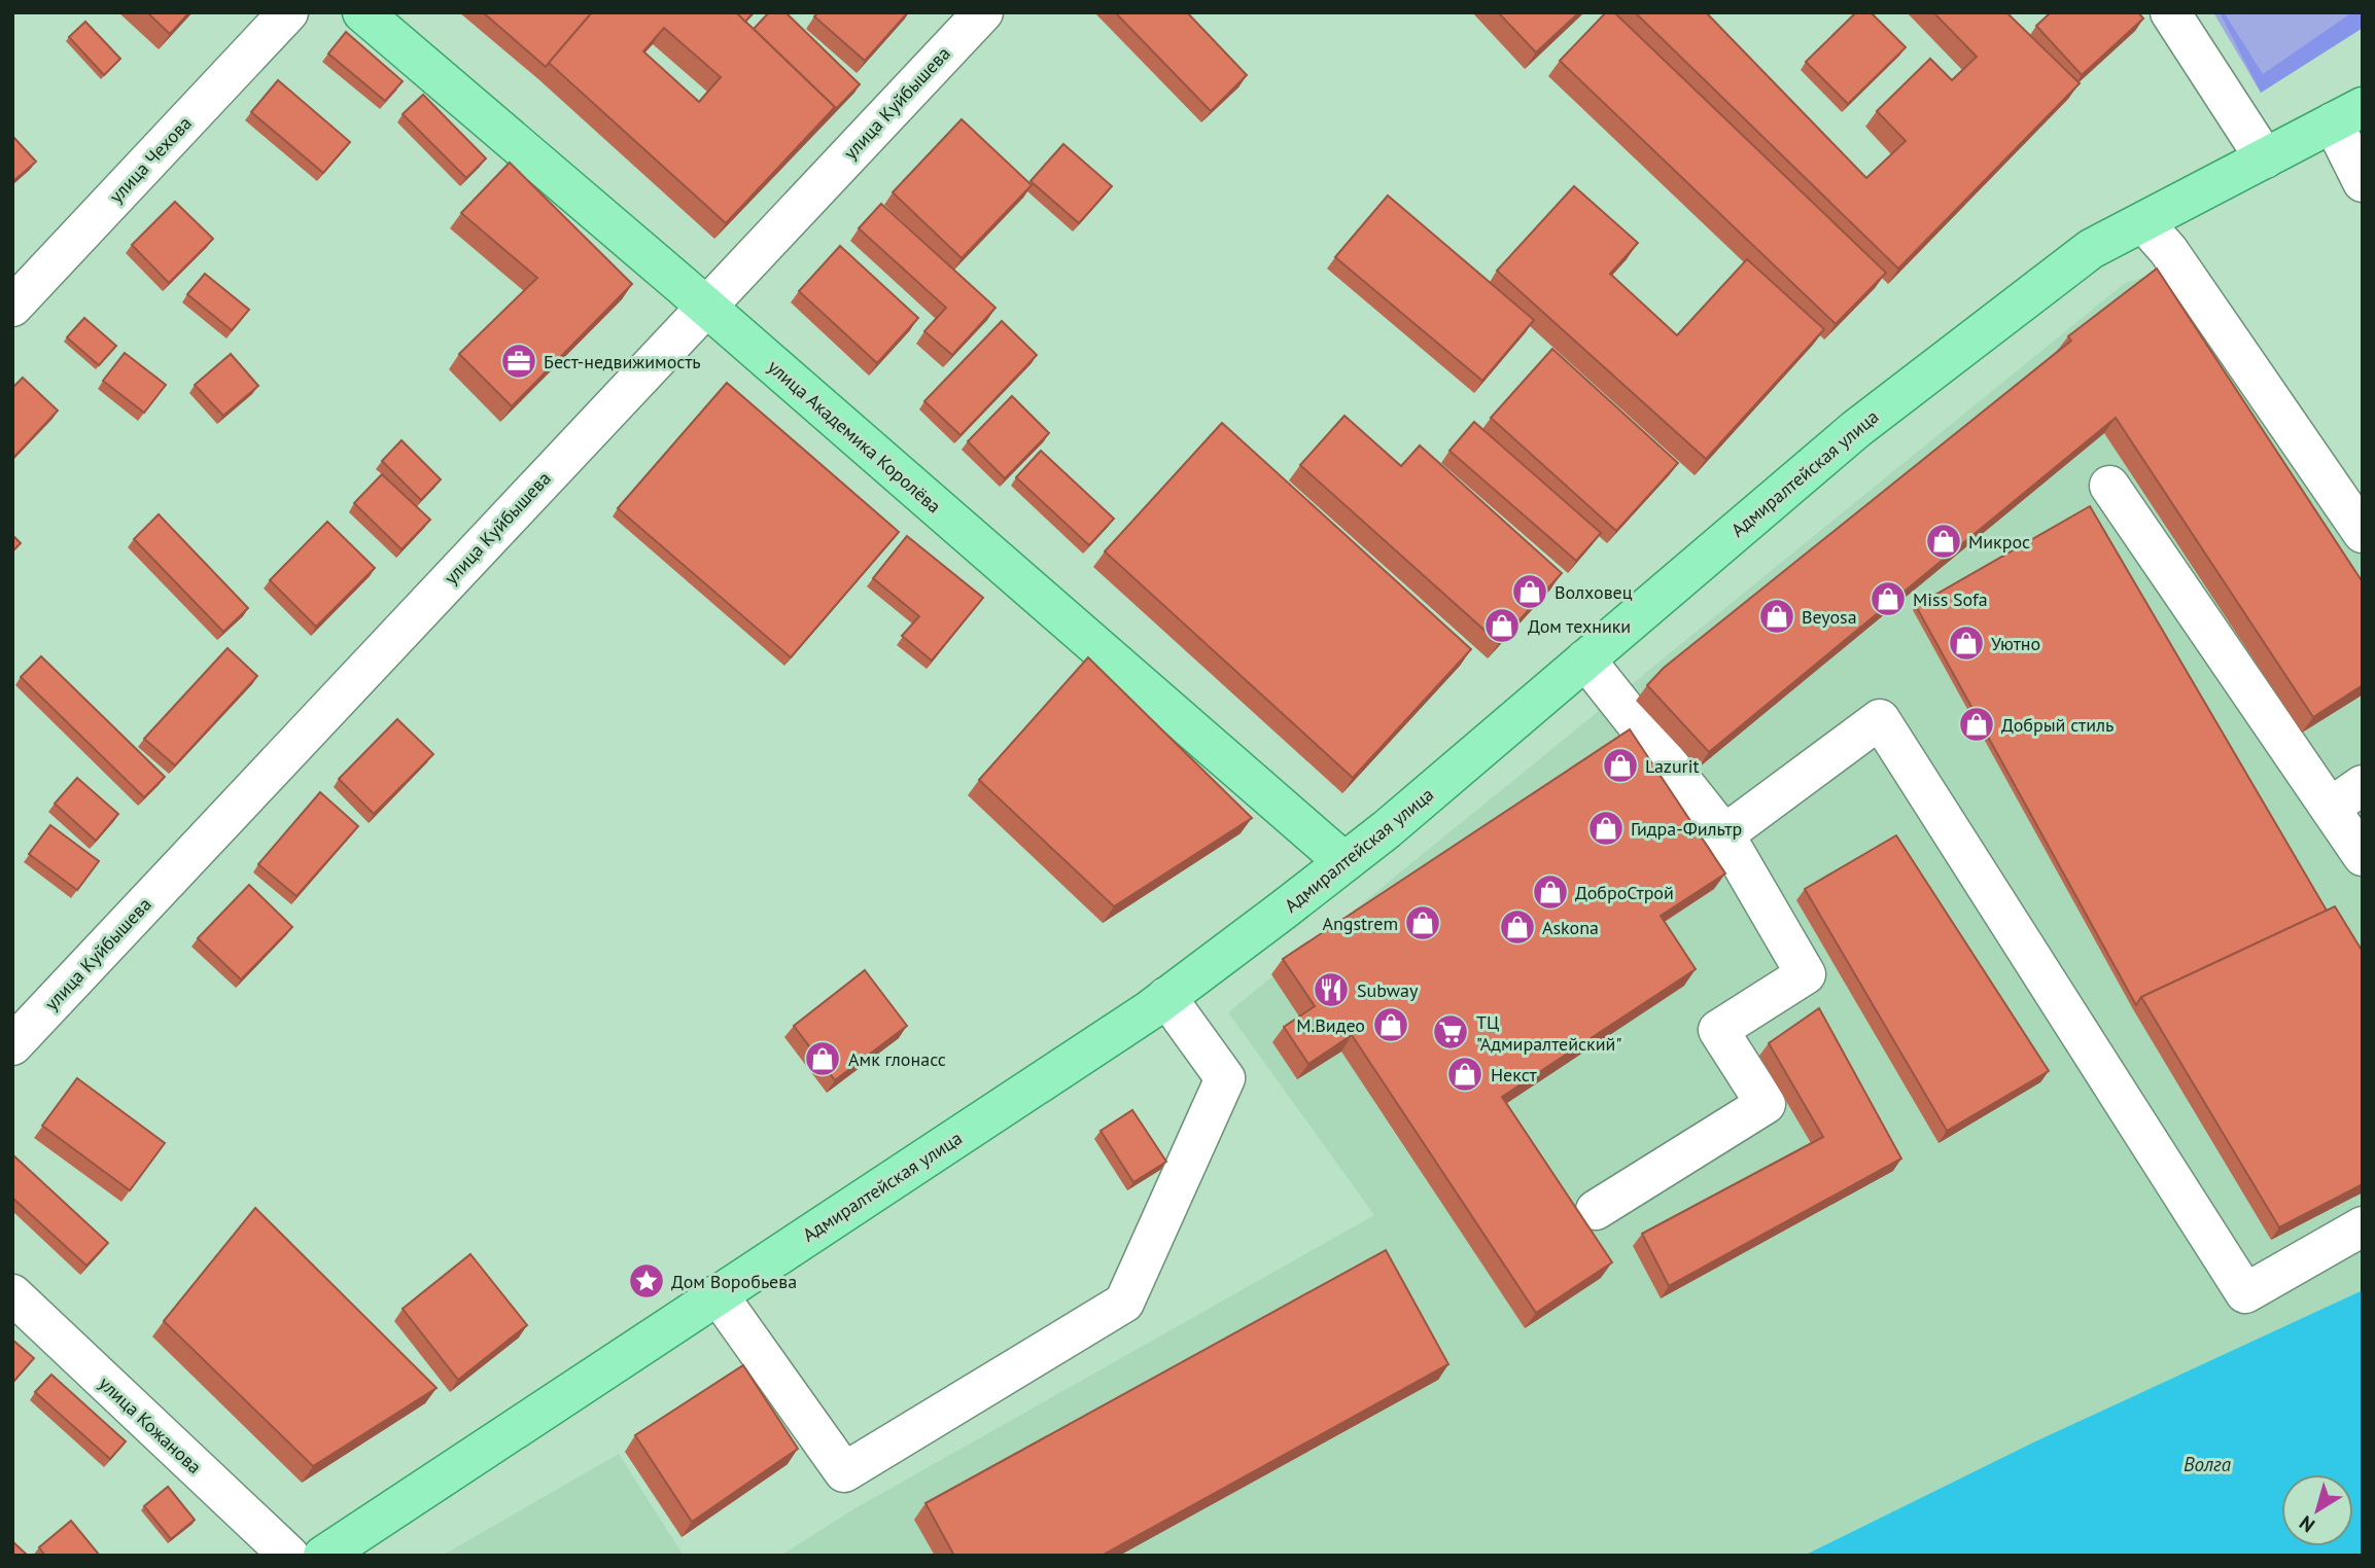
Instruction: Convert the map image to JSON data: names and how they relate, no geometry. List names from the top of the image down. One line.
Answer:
{"streets":{"main road":["улица Академика Королёва","Адмиралтейская улица"],"street":["улица Куйбышева","улица Чехова","улица Кожанова"]},"crossings":[["улица Куйбышева","улица Академика Королёва"],["улица Академика Королёва","Адмиралтейская улица"]],"water":["Волга"],"places":{"office":["Бест-недвижимость"],"shop":["Микрос","Волховец","Miss Sofa","Beyosa","Дом техники","Уютно","Добрый стиль","Lazurit","Гидра-Фильтр","ДоброСтрой","Angstrem","Askona","М.Видео","Амк глонасс","Некст"],"restaurant":["Subway"],"supermarket":["ТЦ \"Адмиралтейский\""],"place":["Дом Воробьева"]},"north":"bottom left"}
